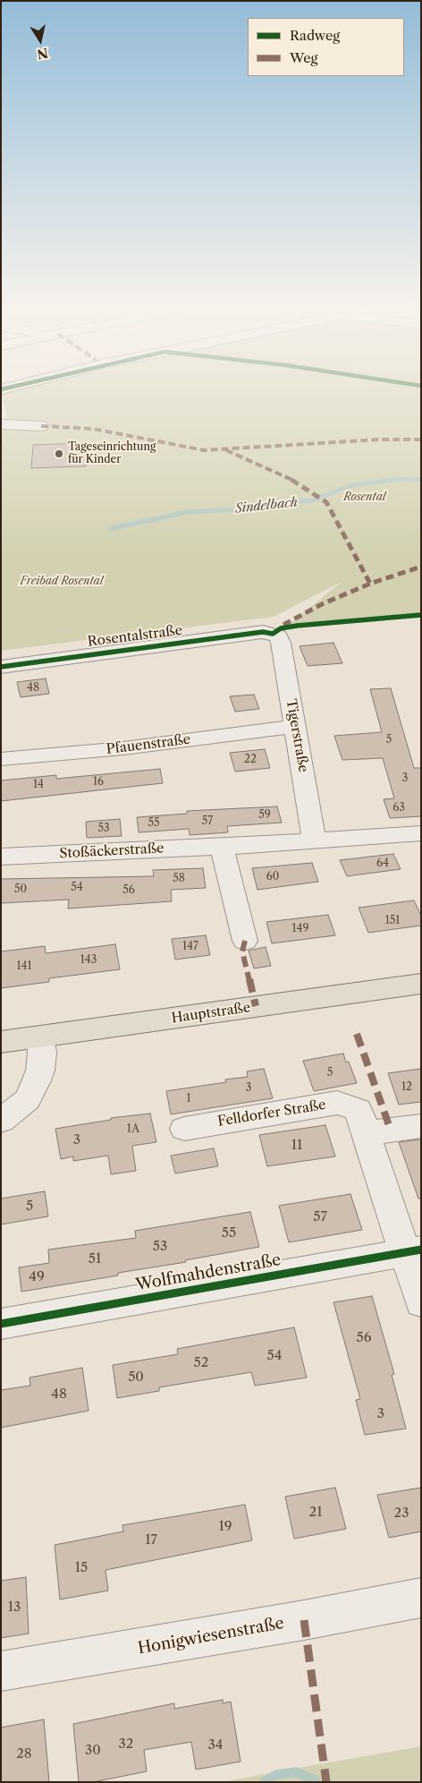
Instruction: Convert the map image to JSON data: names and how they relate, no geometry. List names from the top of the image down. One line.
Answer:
{"streets":{"main road":["Hauptstraße"],"street":["Rosentalstraße","Tigerstraße","Pfauenstraße","Stoßäckerstraße","Felldorfer Straße","Wolfmahdenstraße","Honigwiesenstraße"]},"crossings":[["Rosentalstraße","Tigerstraße"],["Tigerstraße","Pfauenstraße"],["Tigerstraße","Stoßäckerstraße"]],"water":["Sindelbach"],"parks":["Rosental","Freibad Rosental"],"places":["Tageseinrichtung für Kinder"],"house_numbers":["48","5","22","3","16","14","63","59","57","55","53","64","60","58","54","50","56","151","149","147","143","141","5","12","3","1","1A","3","11","5","57","55","53","51","49","56","54","52","50","48","3","21","23","19","17","15","13","32","34","30","28"],"legend":["Radweg","Weg"],"north":"bottom"}
